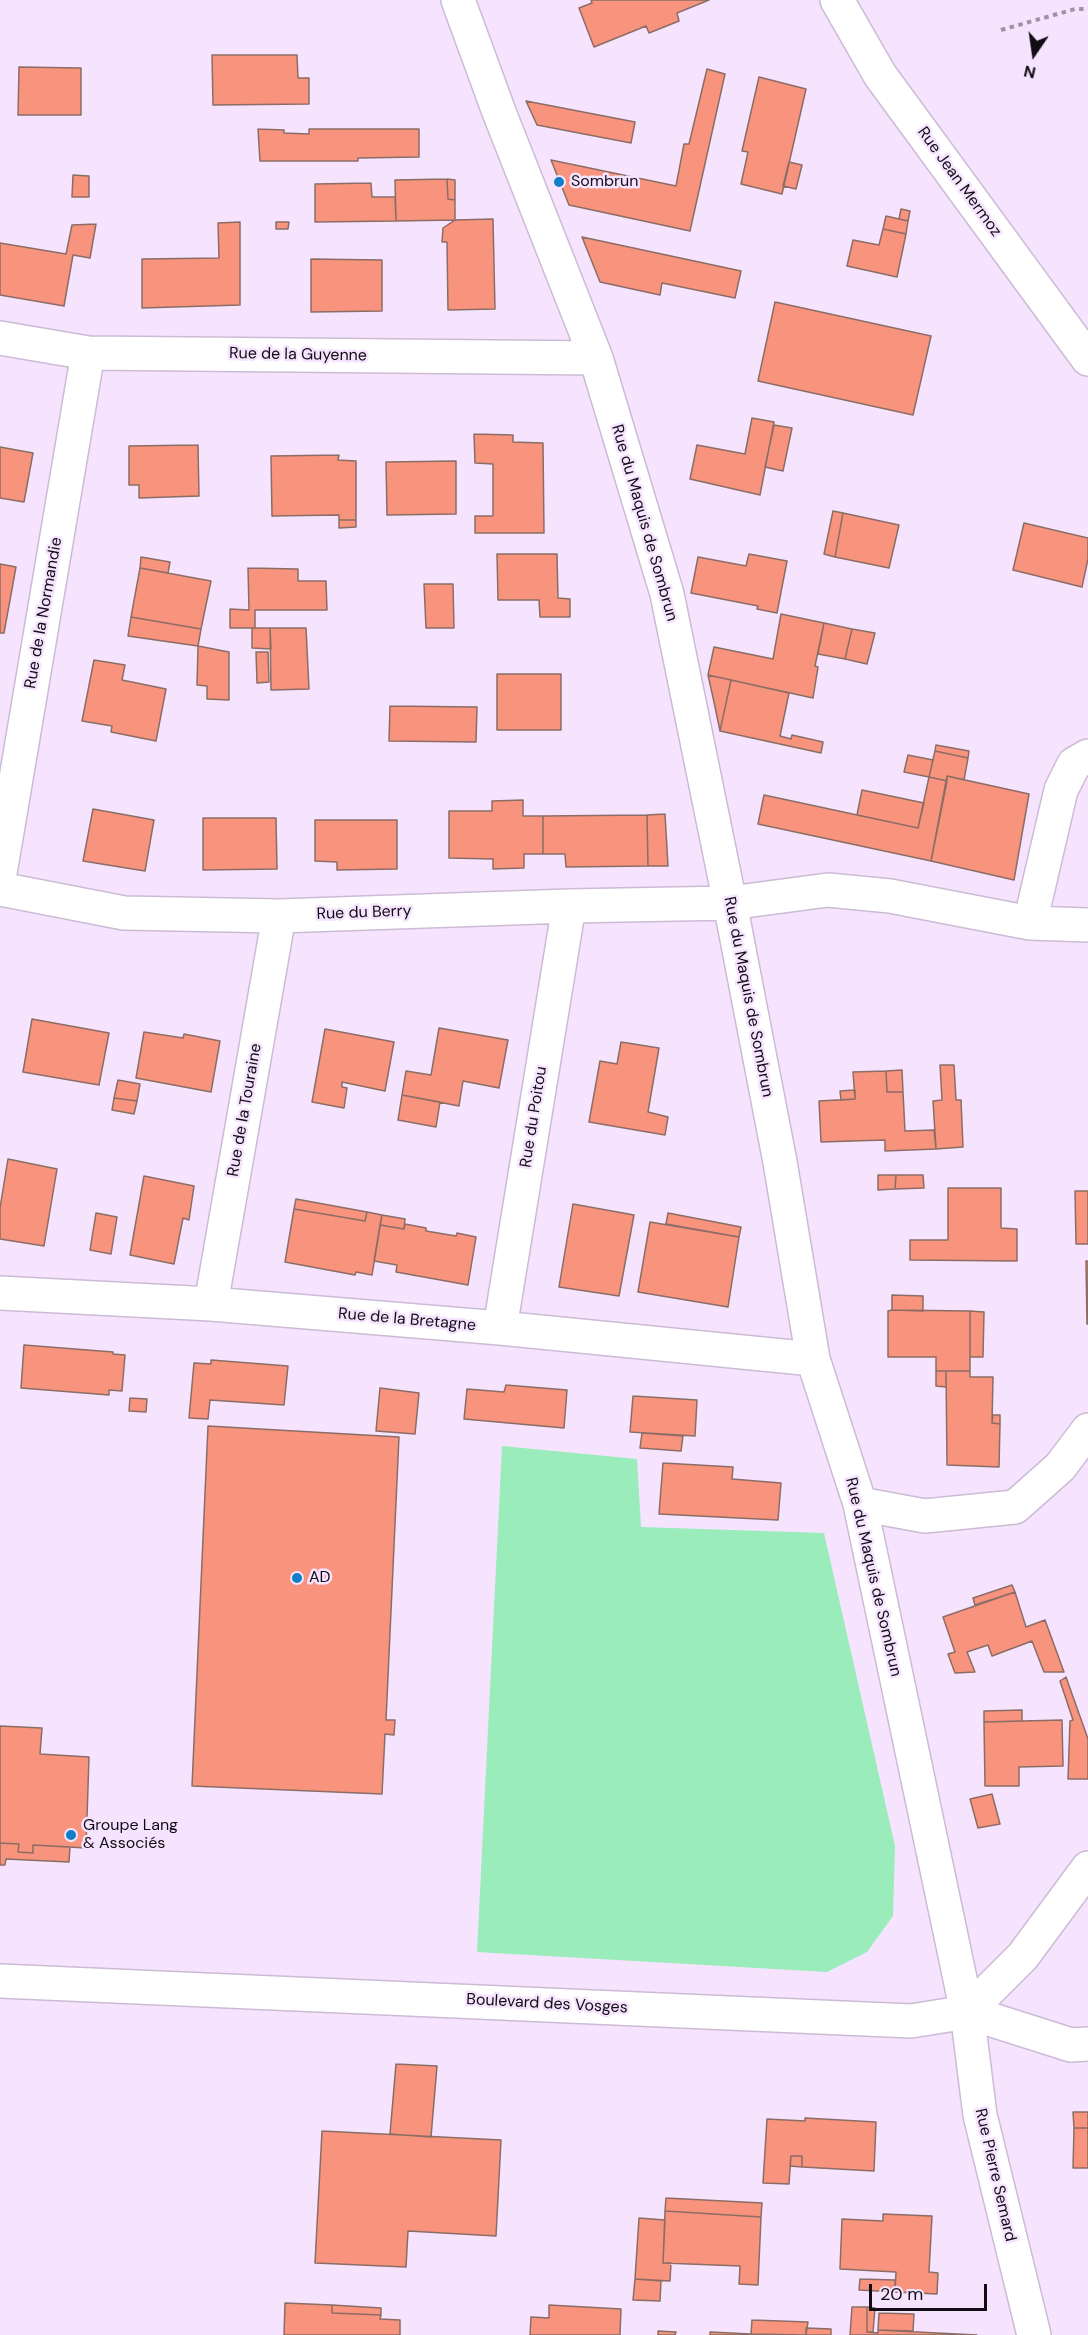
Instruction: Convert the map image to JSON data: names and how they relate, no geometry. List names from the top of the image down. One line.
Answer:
{"streets":{"street":["Rue Jean Mermoz","Rue de la Guyenne","Rue du Maquis de Sombrun","Rue de la Normandie","Rue du Berry","Rue de la Touraine","Rue du Poitou","Rue de la Bretagne","Boulevard des Vosges","Rue Pierre Semard"]},"crossings":[["Rue de la Guyenne","Rue du Maquis de Sombrun"],["Rue de la Guyenne","Rue de la Normandie"],["Rue du Maquis de Sombrun","Rue du Berry"],["Rue du Maquis de Sombrun","Rue de la Bretagne"],["Rue du Maquis de Sombrun","Boulevard des Vosges"],["Rue du Maquis de Sombrun","Rue Pierre Semard"],["Rue du Berry","Rue de la Touraine"],["Rue du Berry","Rue du Poitou"],["Rue de la Touraine","Rue de la Bretagne"],["Rue du Poitou","Rue de la Bretagne"],["Boulevard des Vosges","Rue Pierre Semard"]],"places":["Sombrun","AD","Groupe Lang & Associés"],"scale_bar":"20 m","north":"bottom"}
